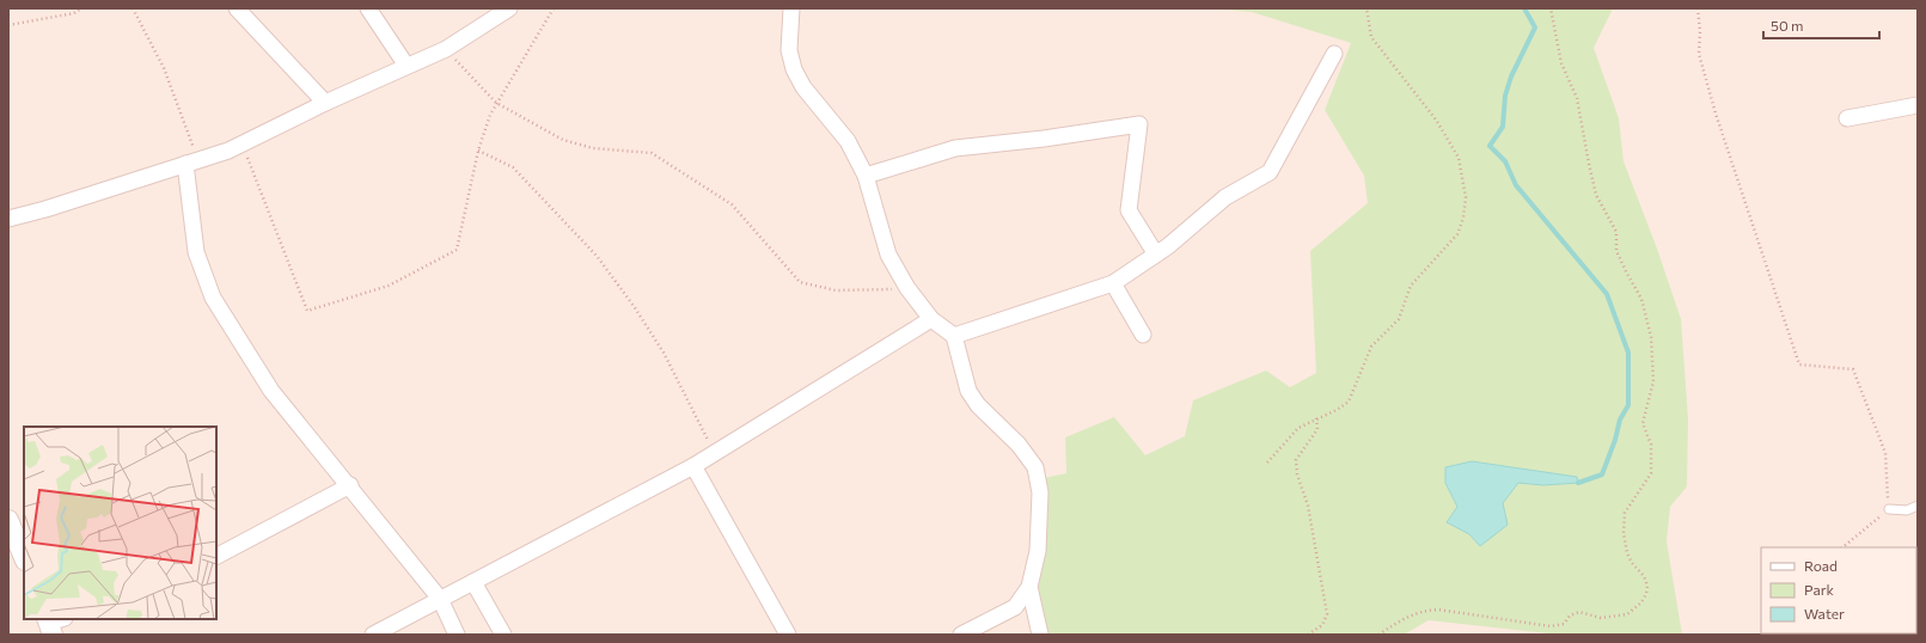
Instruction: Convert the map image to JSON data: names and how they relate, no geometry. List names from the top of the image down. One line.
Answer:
{"legend":["Road","Park","Water"],"scale_bar":"50 m"}
